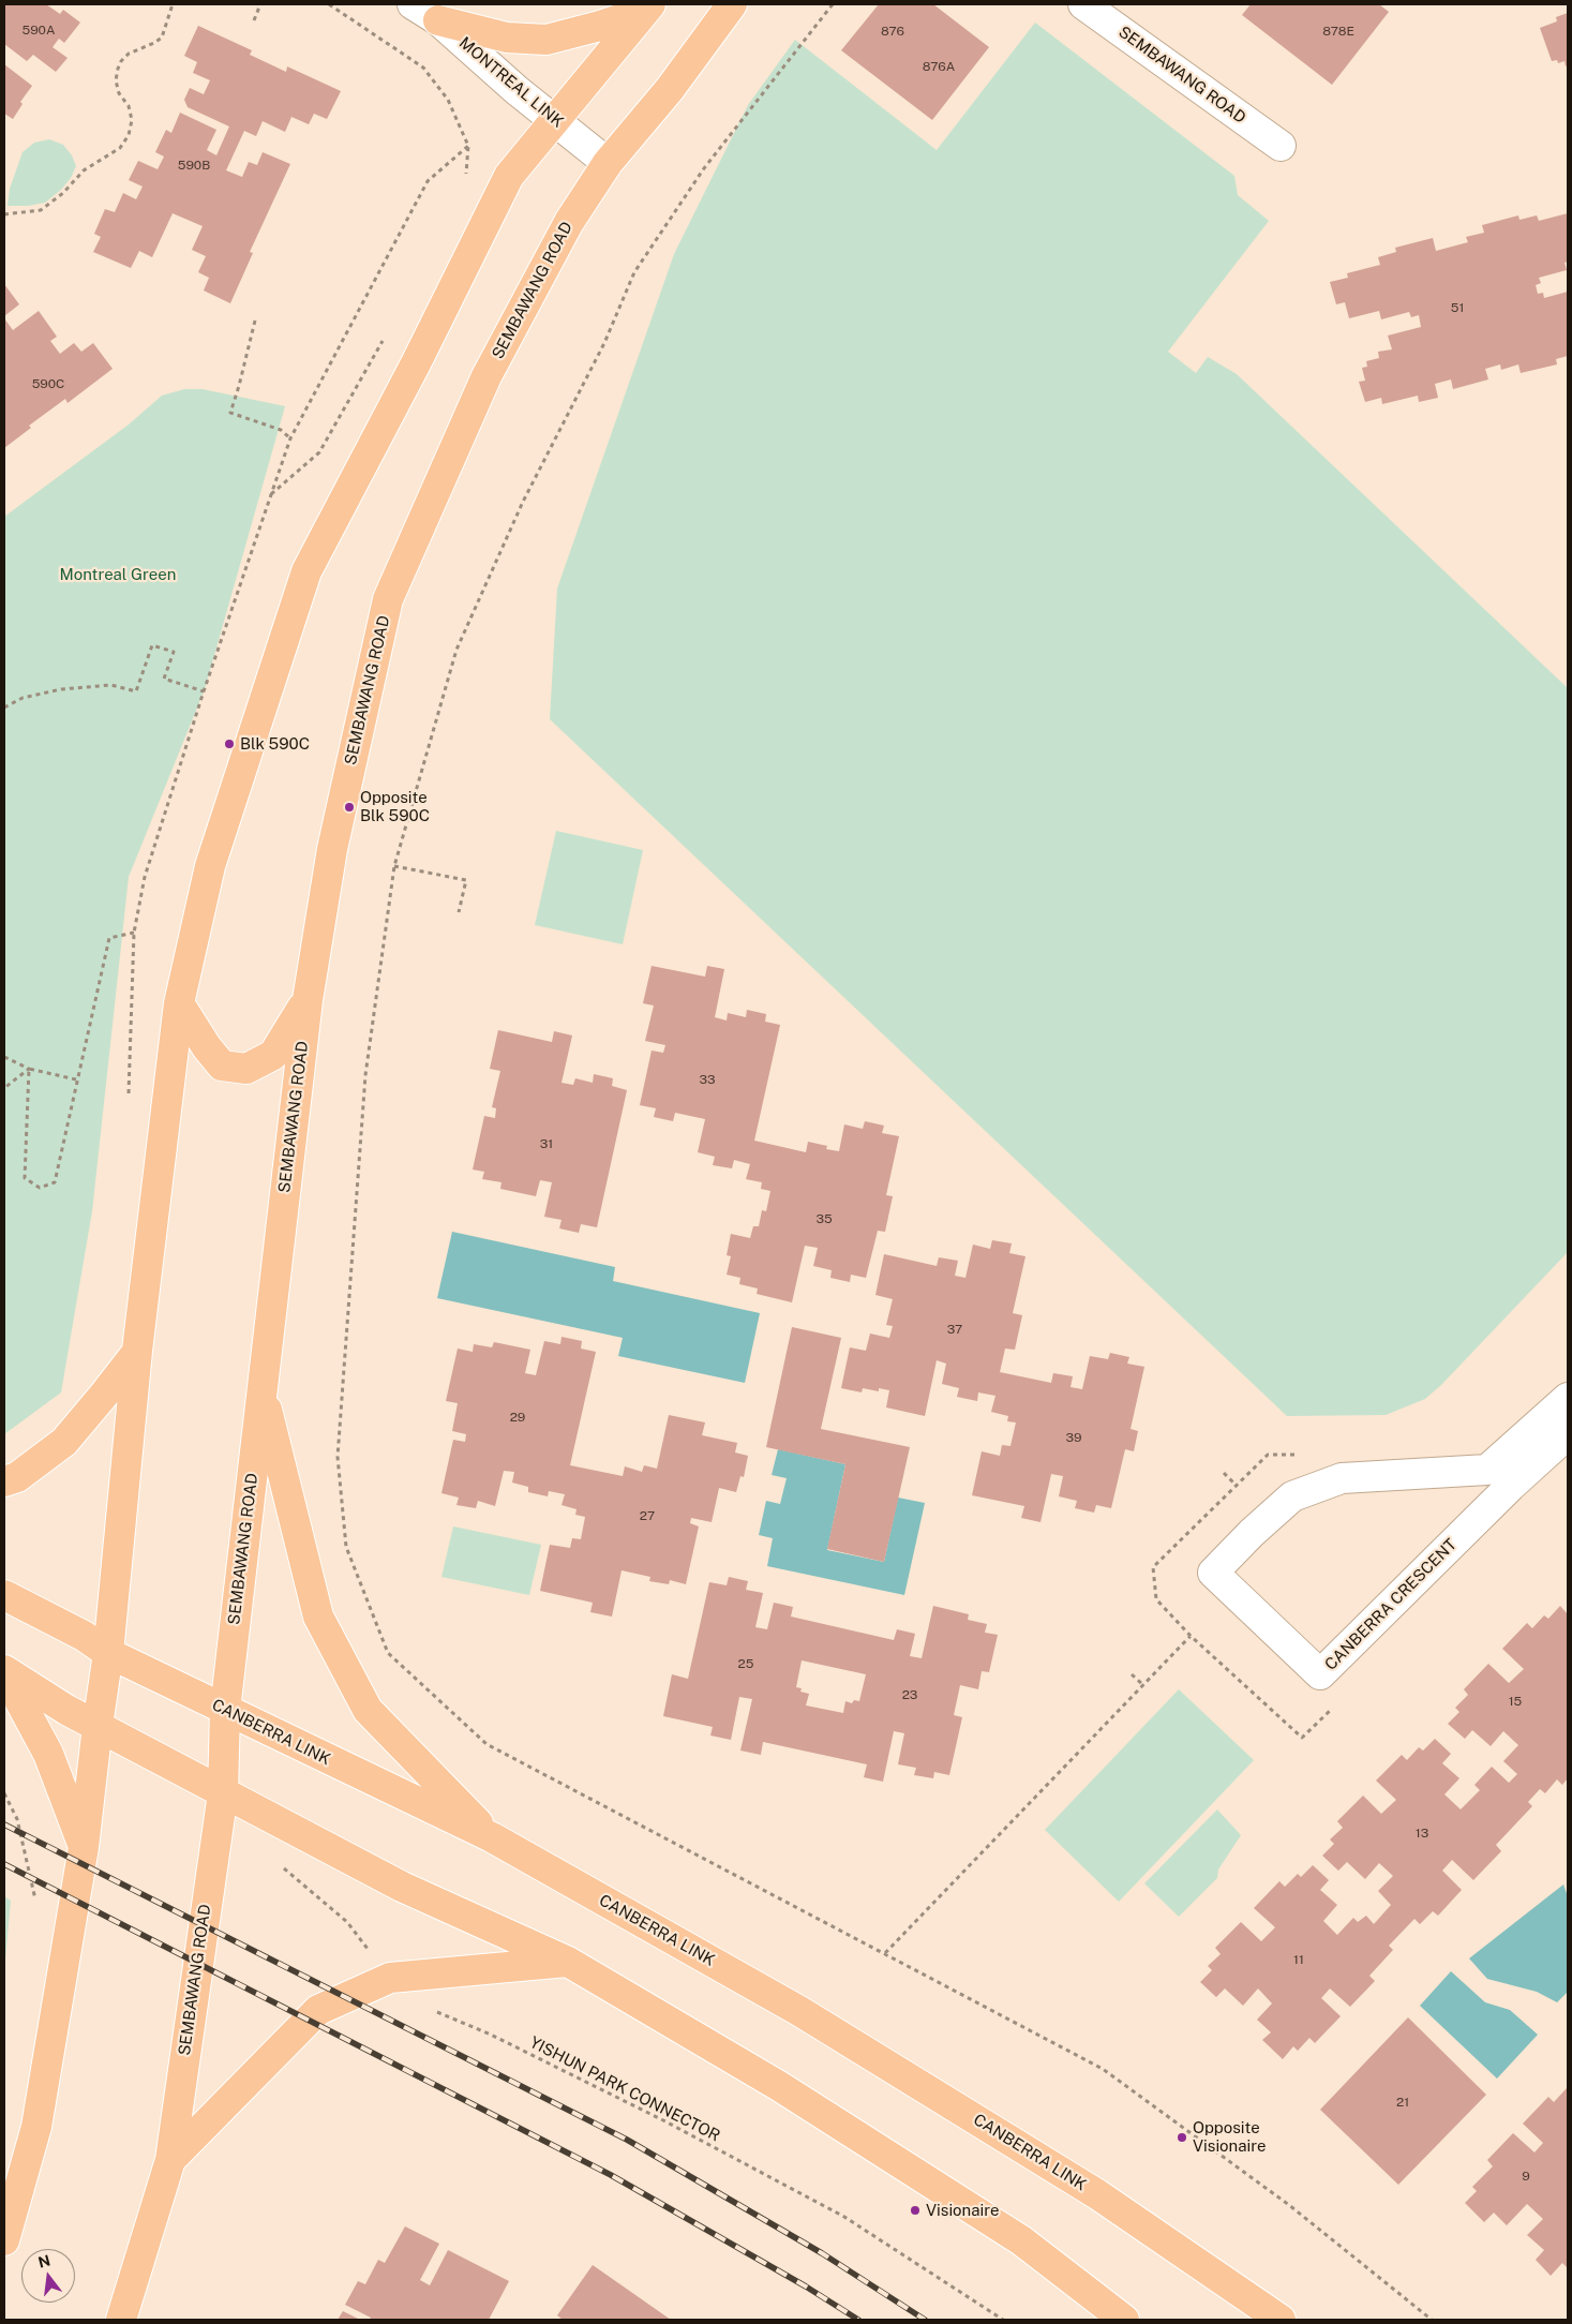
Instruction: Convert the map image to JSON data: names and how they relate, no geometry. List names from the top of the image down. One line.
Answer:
{"streets":{"main road":["SEMBAWANG ROAD","CANBERRA LINK"],"street":["MONTREAL LINK","CANBERRA CRESCENT"],"path":["YISHUN PARK CONNECTOR"]},"crossings":[["SEMBAWANG ROAD","MONTREAL LINK"],["SEMBAWANG ROAD","CANBERRA LINK"]],"parks":["Montreal Green"],"places":["Blk 590C","Opposite Blk 590C","Opposite Visionaire","Visionaire"],"house_numbers":["590A","876","878E","876A","590B","51","590C","33","31","35","37","29","39","27","25","23","15","13","11","21","9"],"north":"top"}
